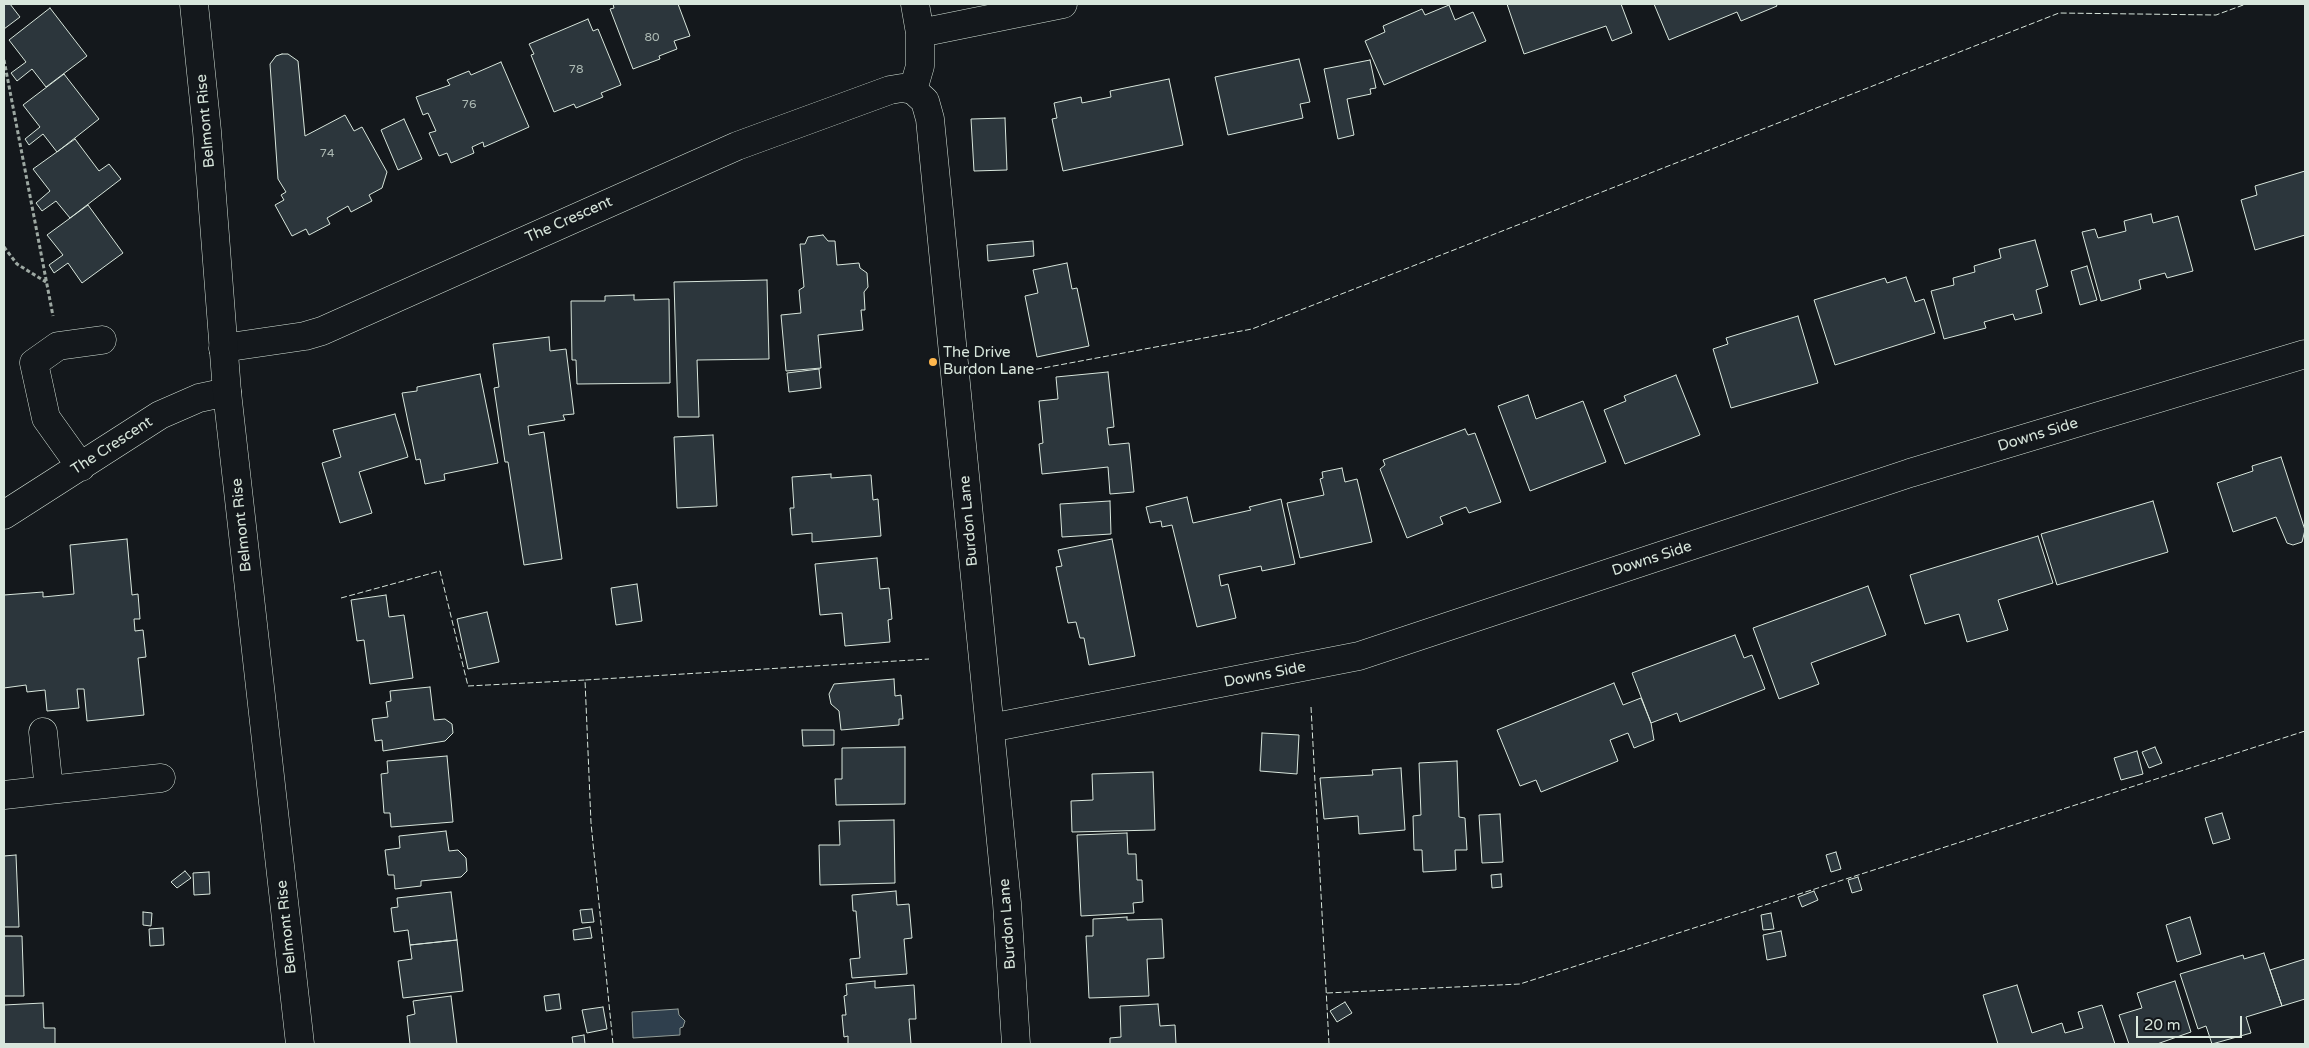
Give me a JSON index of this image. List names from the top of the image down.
{
  "streets": {
    "main road": [
      "Belmont Rise",
      "The Crescent",
      "Downs Side",
      "Burdon Lane"
    ]
  },
  "crossings": [
    ["Belmont Rise", "The Crescent"],
    ["The Crescent", "Burdon Lane"],
    ["Downs Side", "Burdon Lane"]
  ],
  "places": ["The Drive Burdon Lane"],
  "house_numbers": [
    "80",
    "78",
    "76",
    "74"
  ],
  "scale_bar": "20 m"
}
